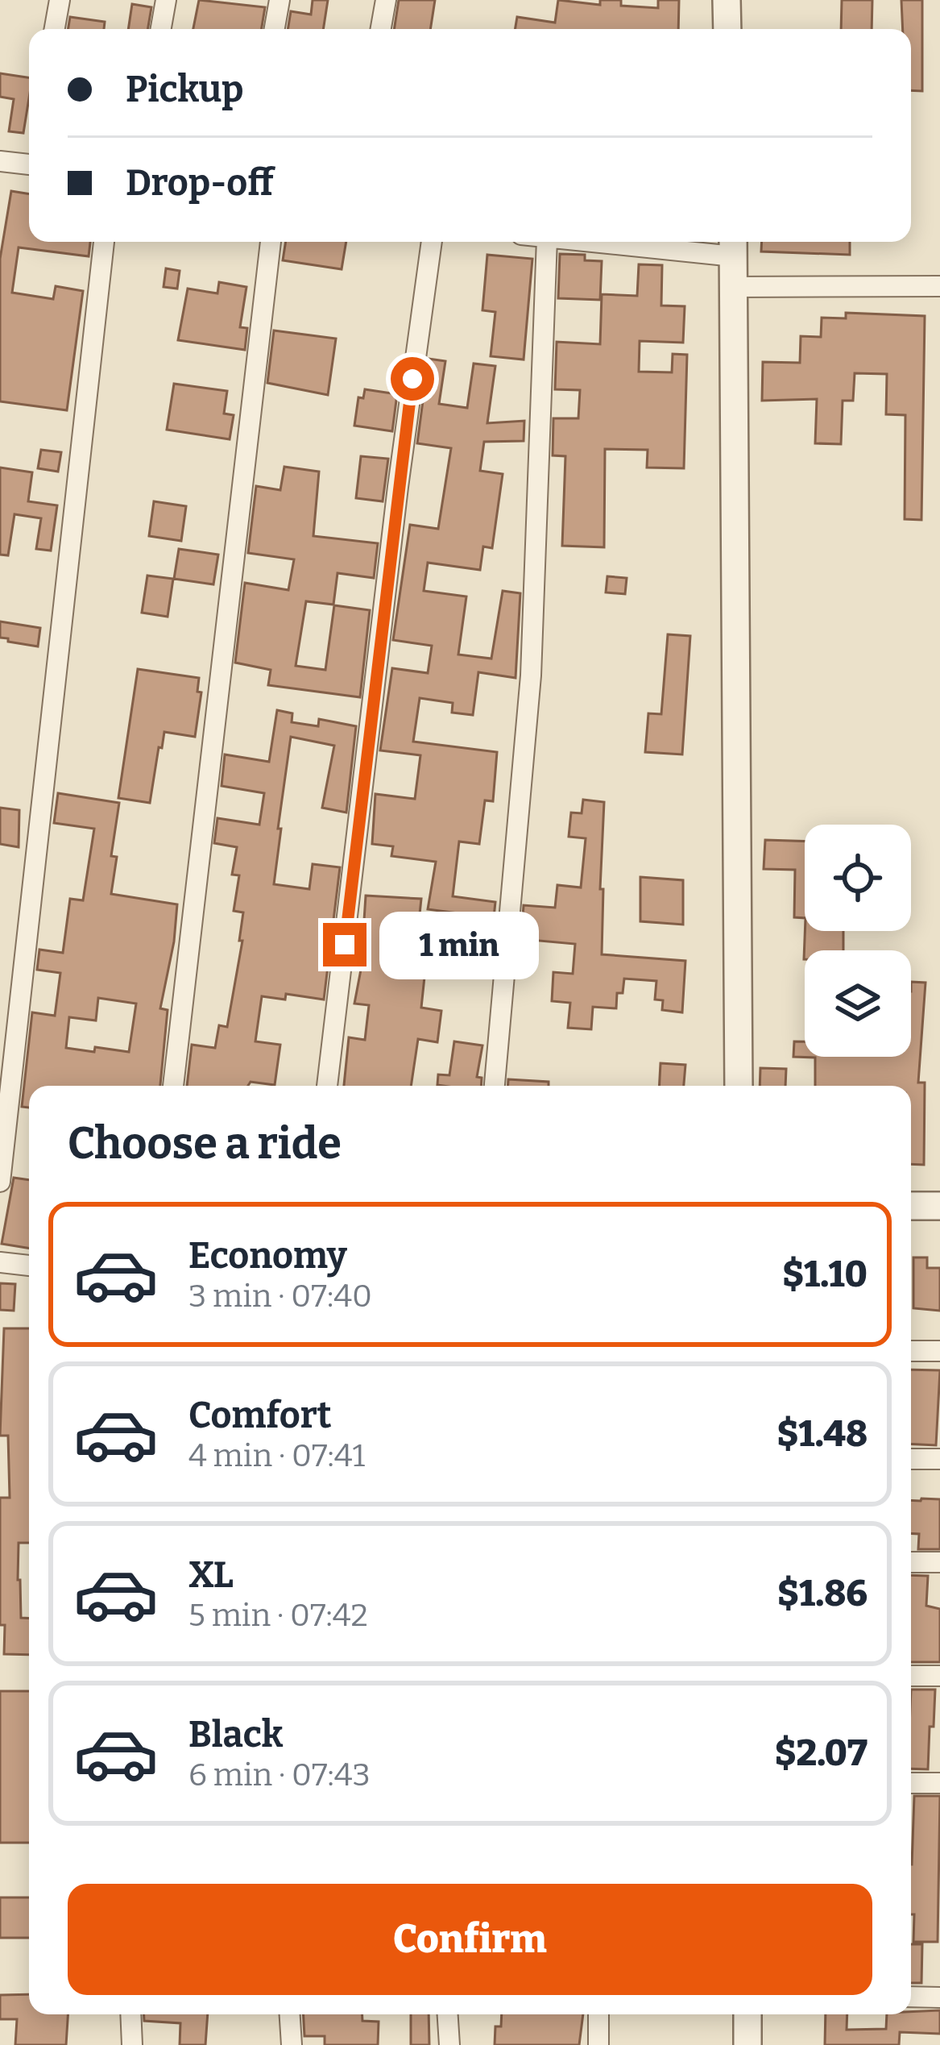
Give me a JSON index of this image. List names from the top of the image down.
{
  "page": {
    "banner": ["Pickup", "Drop-off"],
    "bubble": "1 min",
    "heading": "Choose a ride",
    "list": [
      {
        "name": "Economy",
        "note": "3 min · 07:40",
        "value": "$1.10"
      },
      {
        "name": "Comfort",
        "note": "4 min · 07:41",
        "value": "$1.48"
      },
      {
        "name": "XL",
        "note": "5 min · 07:42",
        "value": "$1.86"
      },
      {
        "name": "Black",
        "note": "6 min · 07:43",
        "value": "$2.07"
      }
    ],
    "buttons": "Confirm"
  }
}
